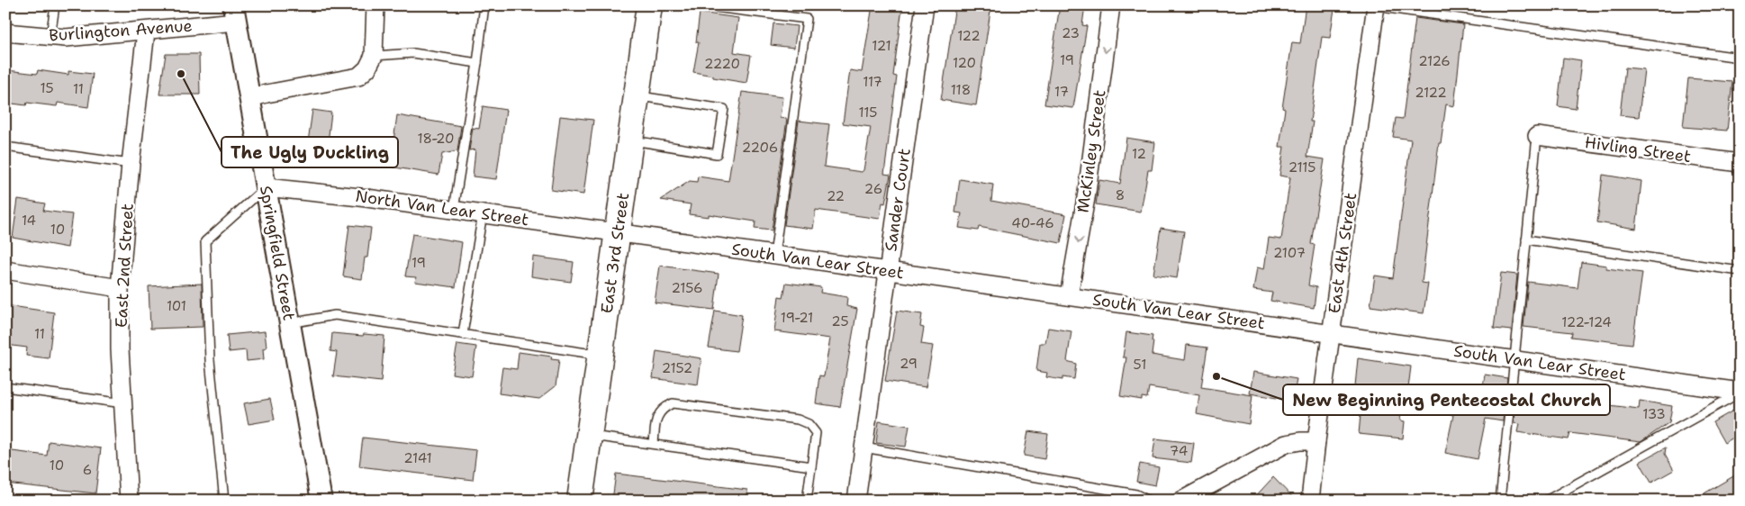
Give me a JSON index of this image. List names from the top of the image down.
{
  "streets": {
    "main road": ["East 3rd Street"],
    "street": [
      "Burlington Avenue",
      "Hivling Street",
      "McKinley Street",
      "Sander Court",
      "North Van Lear Street",
      "Springfield Street",
      "East 4th Street",
      "South Van Lear Street",
      "East 2nd Street"
    ]
  },
  "crossings": [
    ["Burlington Avenue", "Springfield Street"],
    ["Burlington Avenue", "East 2nd Street"],
    ["McKinley Street", "South Van Lear Street"],
    ["Sander Court", "South Van Lear Street"],
    ["North Van Lear Street", "Springfield Street"],
    ["North Van Lear Street", "East 3rd Street"],
    ["North Van Lear Street", "South Van Lear Street"],
    ["East 3rd Street", "South Van Lear Street"],
    ["East 4th Street", "South Van Lear Street"]
  ],
  "one_way": ["McKinley Street"],
  "places": ["The Ugly Duckling", "New Beginning Pentecostal Church"],
  "house_numbers": [
    "23",
    "122",
    "121",
    "19",
    "2126",
    "120",
    "2220",
    "117",
    "15",
    "11",
    "118",
    "17",
    "2122",
    "115",
    "18-20",
    "2206",
    "12",
    "2115",
    "26",
    "8",
    "22",
    "14",
    "40-46",
    "10",
    "2107",
    "19",
    "2156",
    "101",
    "19-21",
    "25",
    "122-124",
    "11",
    "29",
    "51",
    "2152",
    "133",
    "74",
    "2141",
    "10",
    "6"
  ]
}
